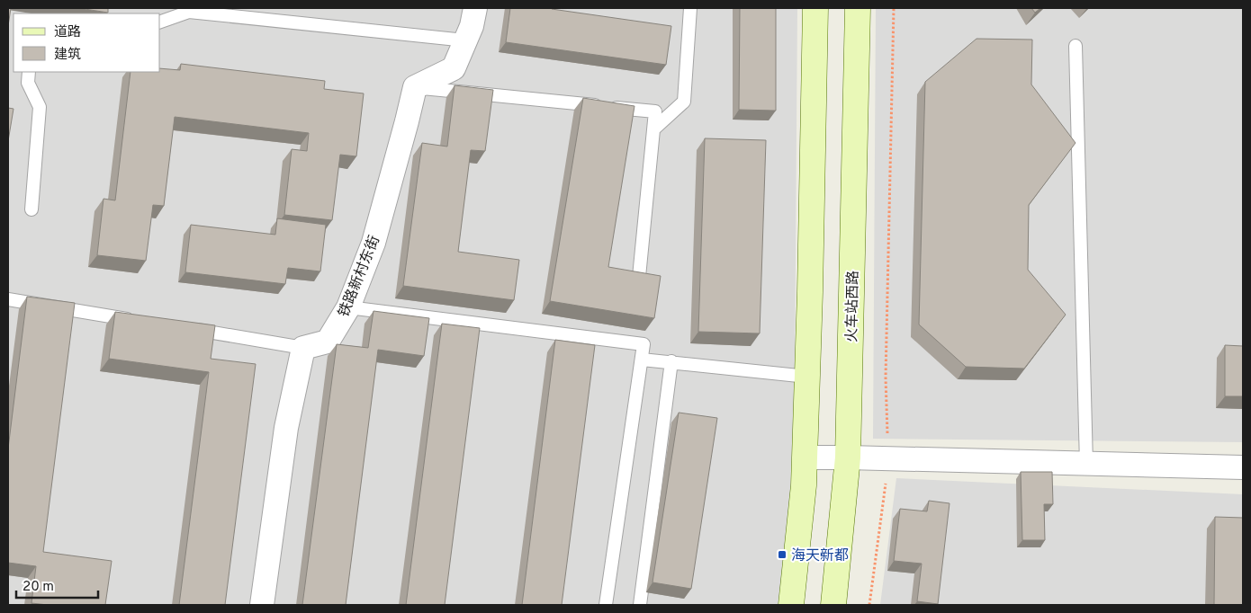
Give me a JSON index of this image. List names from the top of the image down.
{
  "streets": {
    "main road": ["火车站西路"],
    "street": ["铁路新村东街"]
  },
  "places": {
    "transit": ["海天·新都"]
  },
  "legend": ["道路", "建筑"],
  "scale_bar": "20 m"
}
